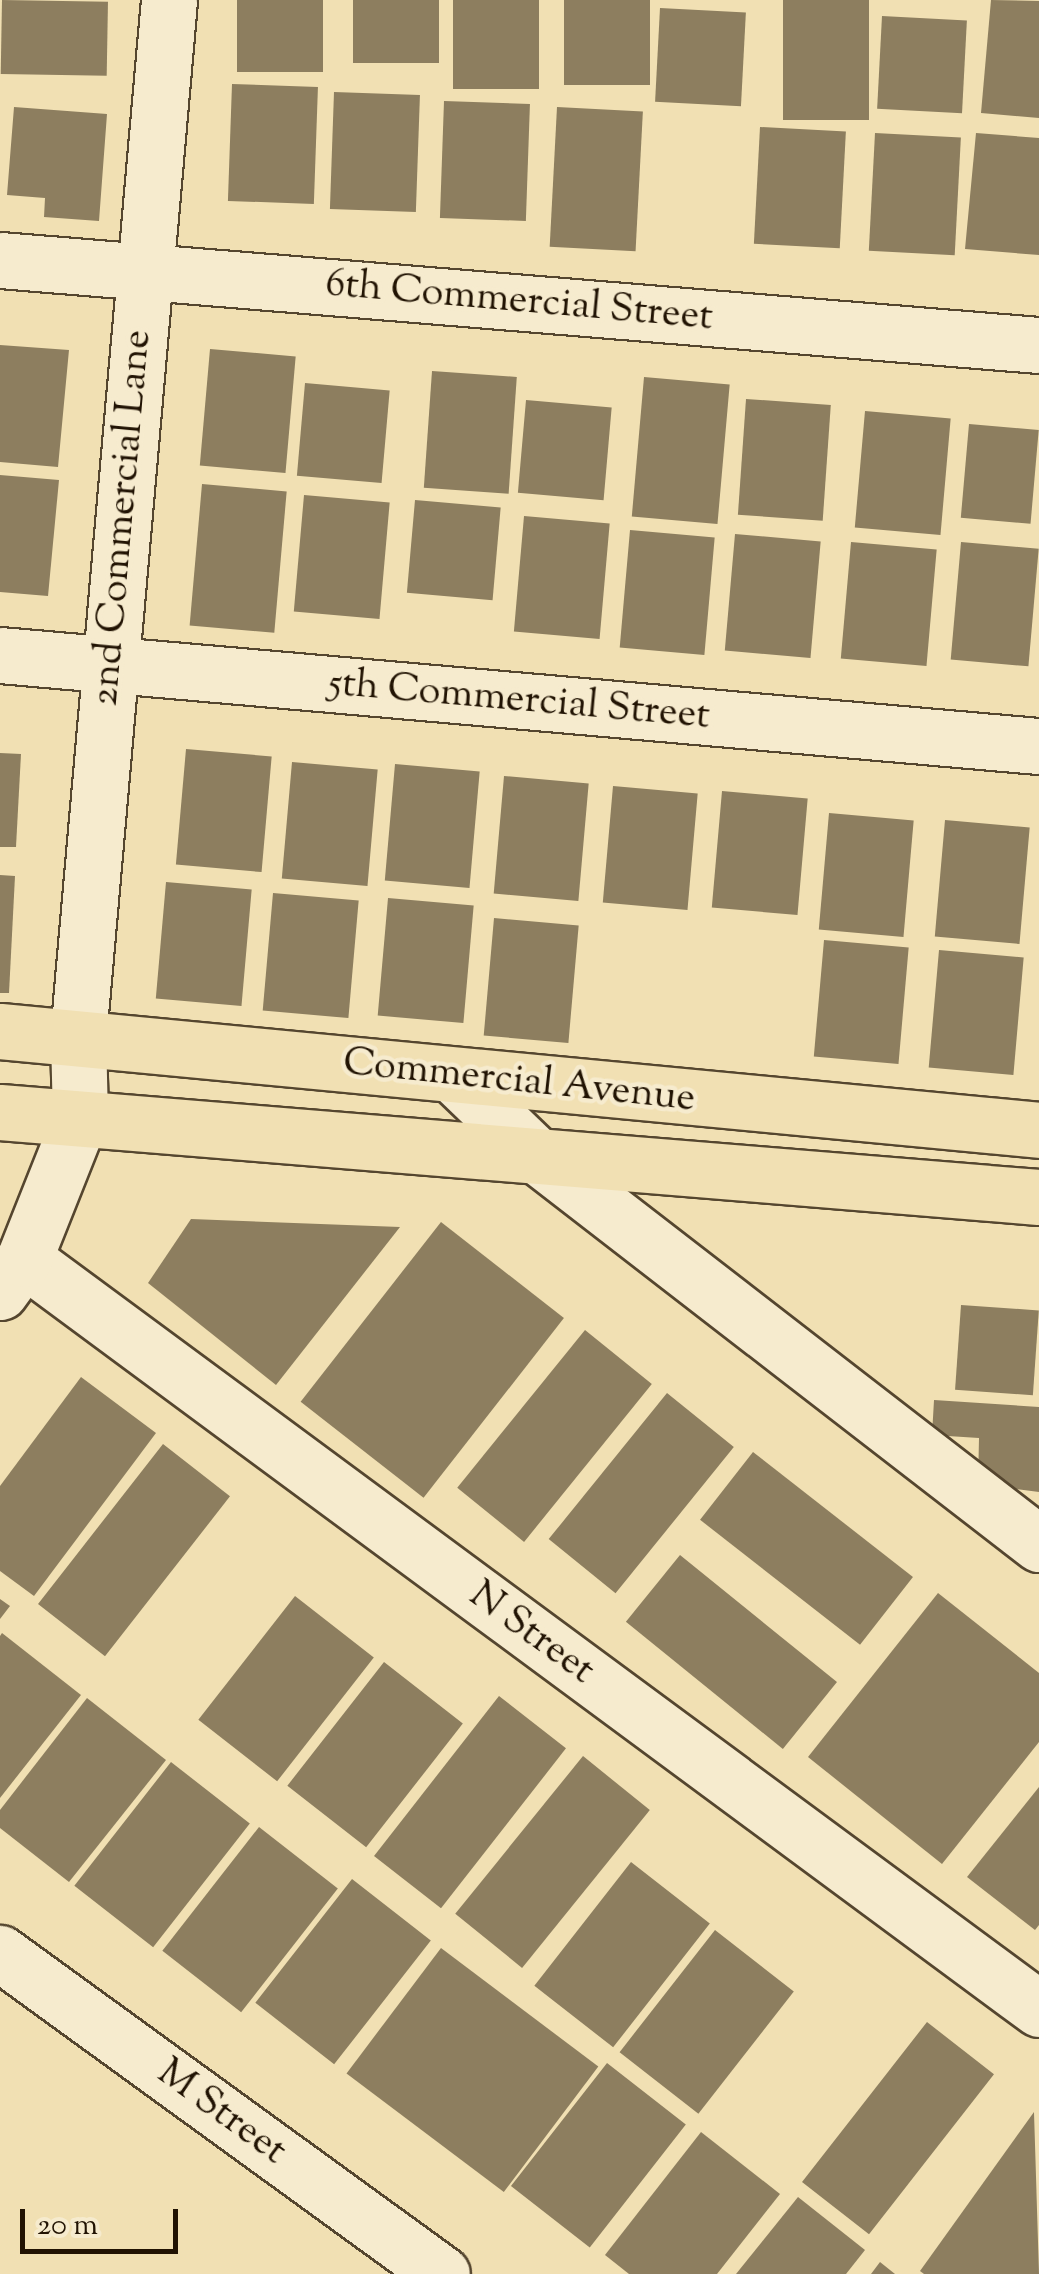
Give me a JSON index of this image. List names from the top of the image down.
{
  "streets": {
    "main road": ["Commercial Avenue"],
    "street": [
      "6th Commercial Street",
      "2nd Commercial Lane",
      "5th Commercial Street",
      "N Street",
      "M Street"
    ]
  },
  "crossings": [
    ["6th Commercial Street", "2nd Commercial Lane"],
    ["2nd Commercial Lane", "5th Commercial Street"],
    ["2nd Commercial Lane", "Commercial Avenue"]
  ],
  "scale_bar": "20 m"
}
